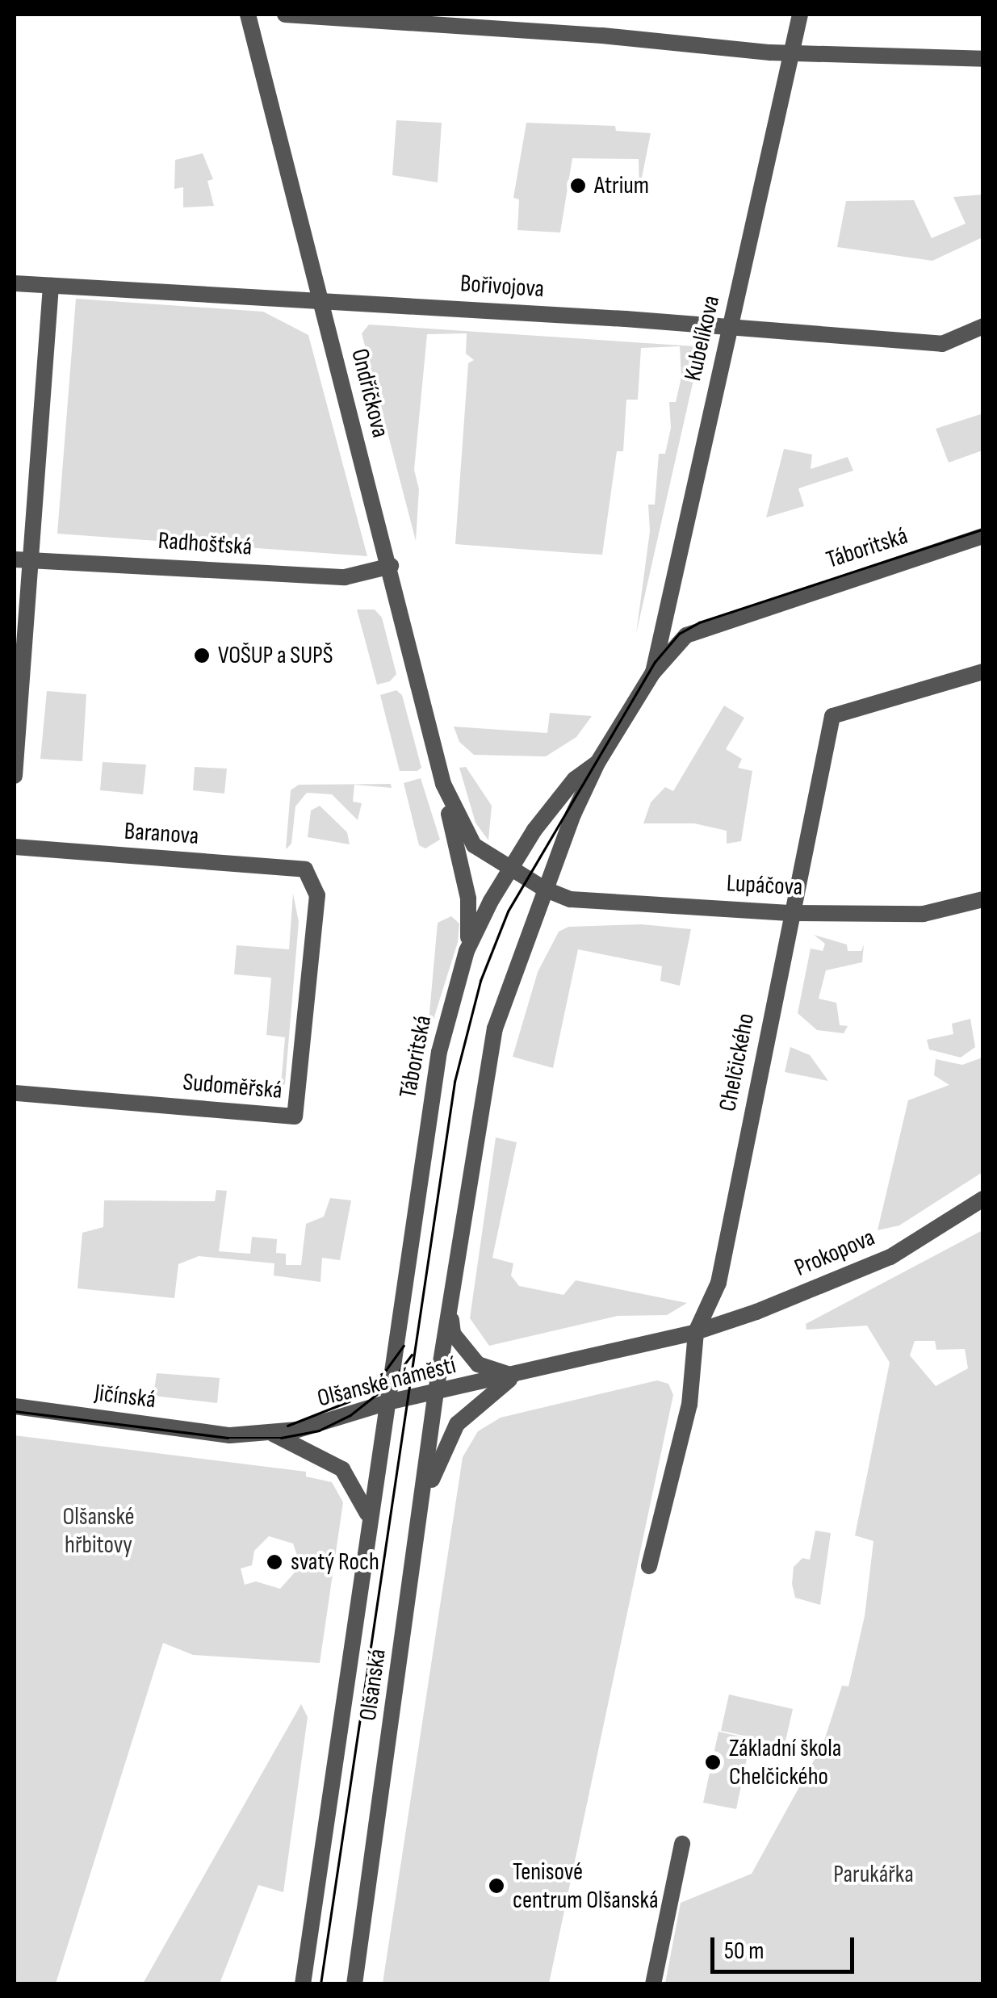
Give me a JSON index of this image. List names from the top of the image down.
{
  "streets": {
    "street": [
      "Bořivojova",
      "Kubelíkova",
      "Ondříčkova",
      "Radhošťská",
      "Táboritská",
      "Baranova",
      "Lupáčova",
      "Chelčického",
      "Sudoměřská",
      "Prokopova",
      "Olšanské náměstí",
      "Jičínská",
      "Olšanská"
    ]
  },
  "crossings": [
    ["Bořivojova", "Kubelíkova"],
    ["Bořivojova", "Ondříčkova"],
    ["Kubelíkova", "Táboritská"],
    ["Ondříčkova", "Radhošťská"],
    ["Ondříčkova", "Táboritská"],
    ["Ondříčkova", "Lupáčova"],
    ["Táboritská", "Lupáčova"],
    ["Táboritská", "Olšanské náměstí"],
    ["Táboritská", "Olšanská"],
    ["Baranova", "Sudoměřská"],
    ["Lupáčova", "Chelčického"],
    ["Chelčického", "Prokopova"],
    ["Chelčického", "Olšanské náměstí"],
    ["Prokopova", "Olšanské náměstí"],
    ["Olšanské náměstí", "Jičínská"],
    ["Olšanské náměstí", "Olšanská"]
  ],
  "parks": ["Olšanské hřbitovy", "Parukářka"],
  "places": [
    "Atrium",
    "VOŠUP a SUPŠ",
    "svatý Roch",
    "Základní škola Chelčického",
    "Tenisové centrum Olšanská"
  ],
  "scale_bar": "50 m"
}
